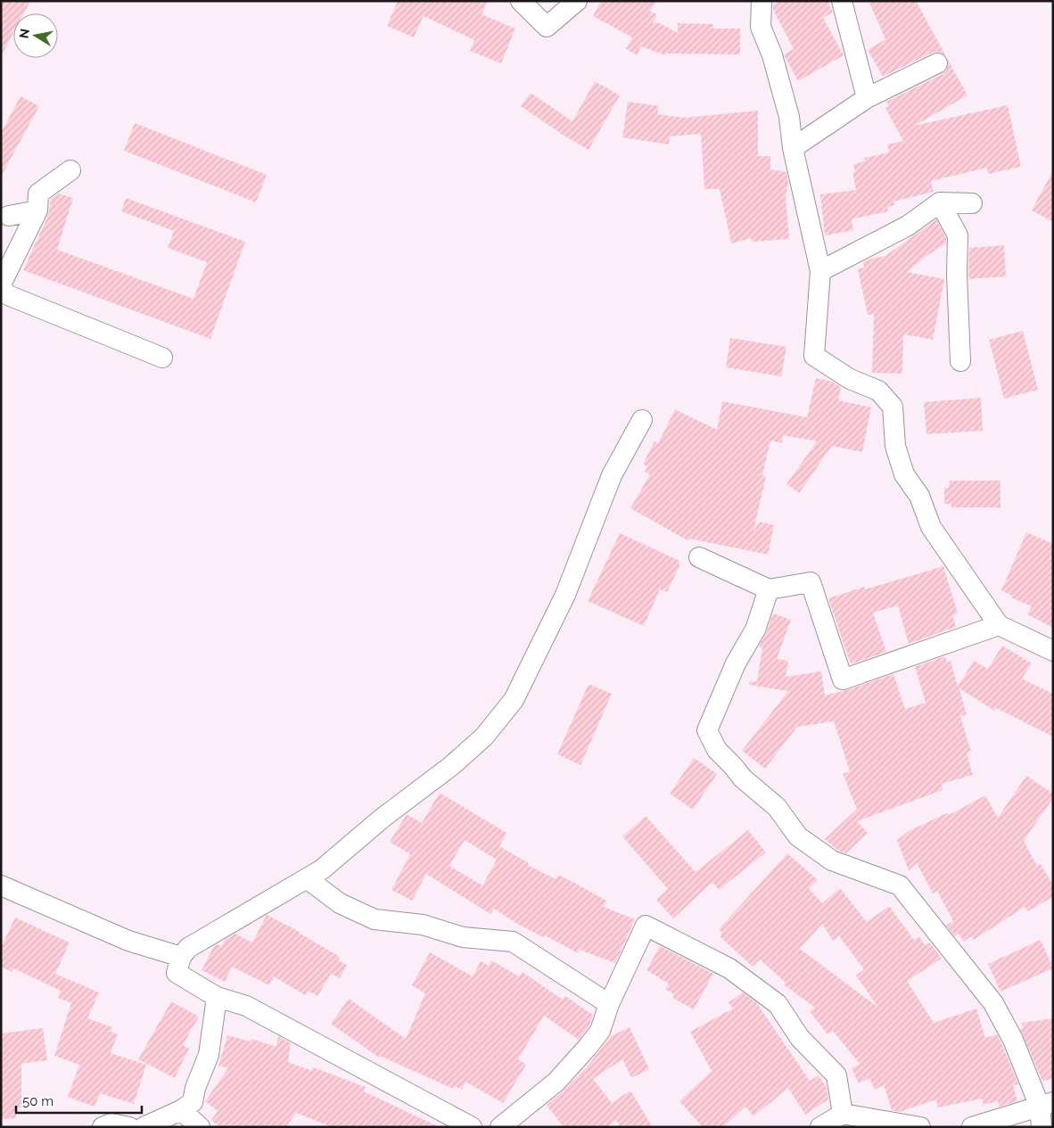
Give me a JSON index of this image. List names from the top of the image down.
{
  "scale_bar": "50 m",
  "north": "left"
}
